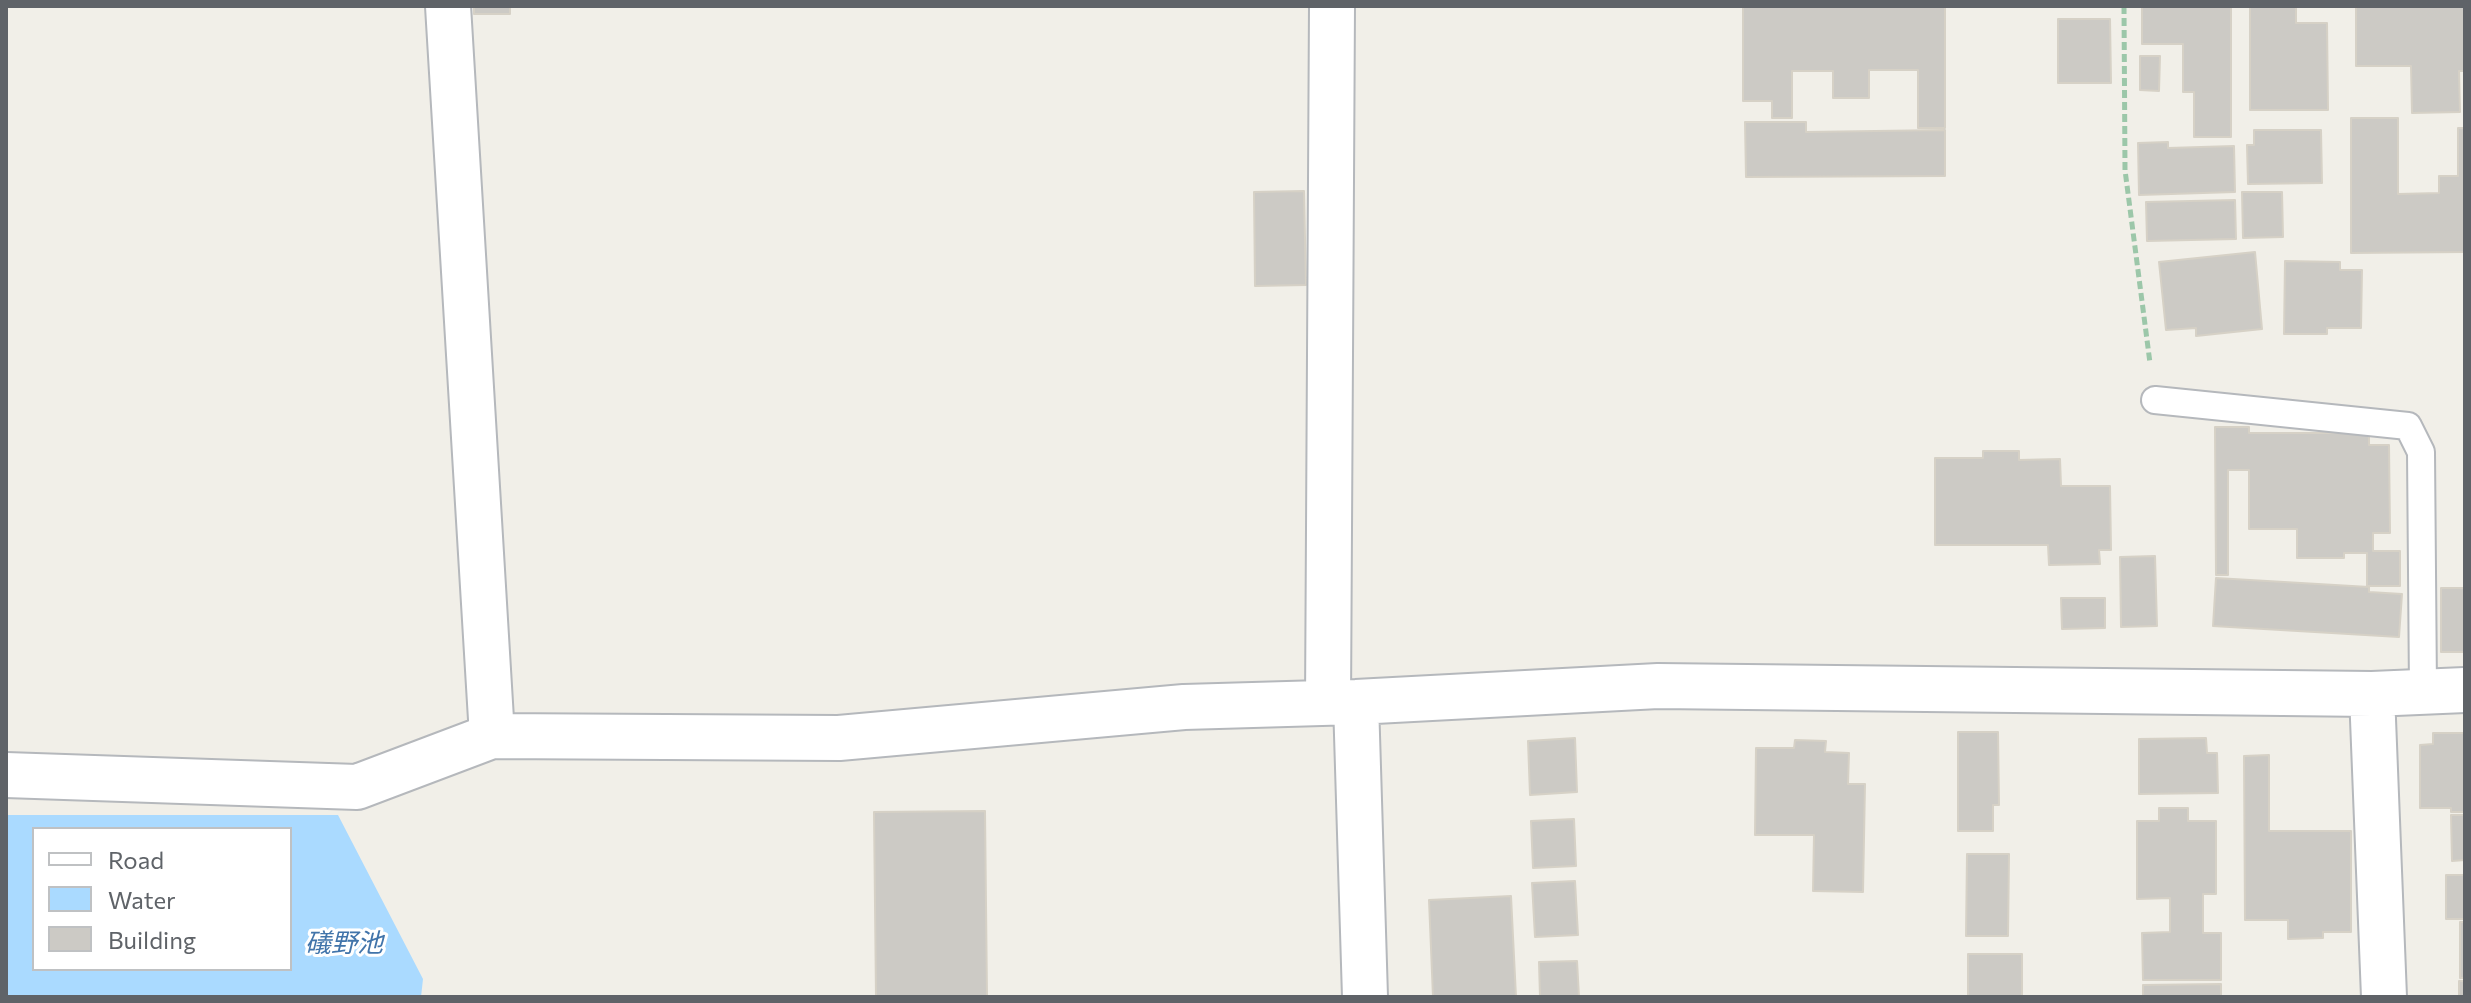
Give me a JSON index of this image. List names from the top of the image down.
{
  "water": ["礒野池"],
  "legend": ["Road", "Water", "Building"]
}
